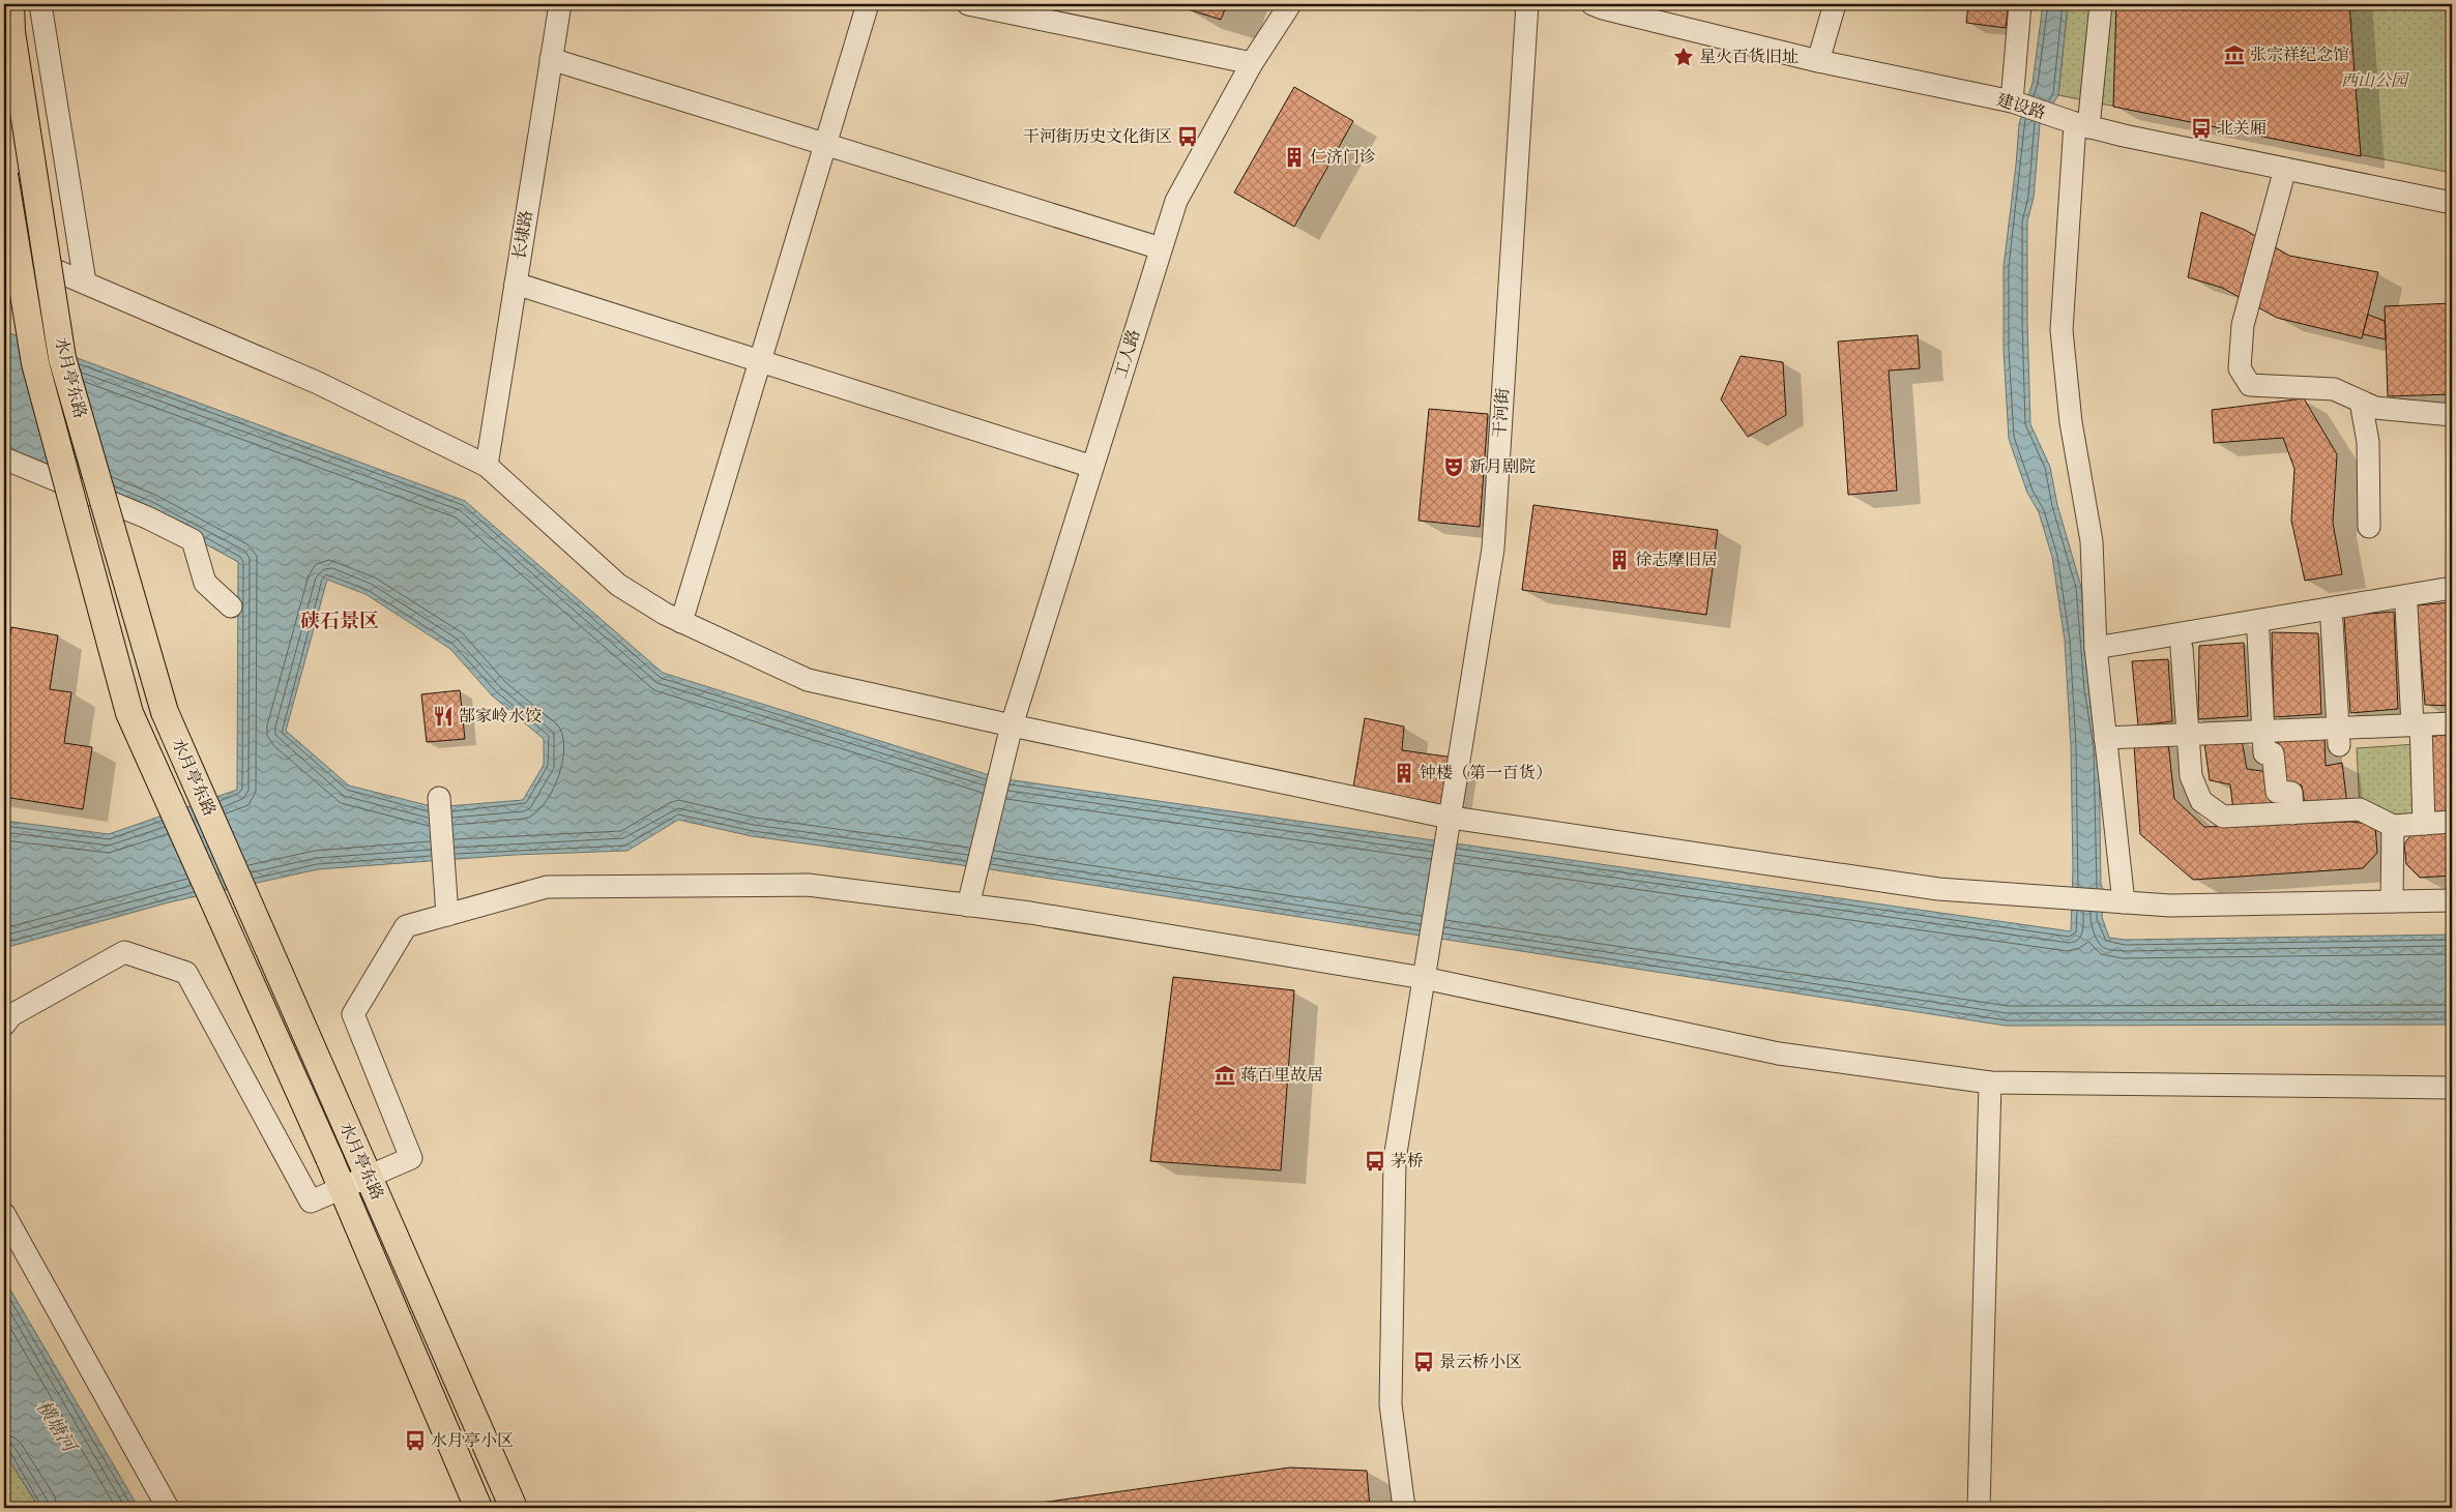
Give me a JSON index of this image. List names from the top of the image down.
{
  "streets": {
    "main road": ["水月亭东路"],
    "street": [
      "建设路",
      "长埭路",
      "工人路",
      "干河街"
    ]
  },
  "districts": ["硖石景区"],
  "water": ["横塘河"],
  "parks": ["西山公园"],
  "places": {
    "museum": ["张宗祥纪念馆", "蒋百里故居"],
    "place": ["星火百货旧址"],
    "bus stop": [
      "北关厢",
      "干河街历史文化街区",
      "茅桥",
      "景云桥小区",
      "水月亭小区"
    ],
    "building": ["仁济门诊", "徐志摩旧居", "钟楼（第一百货）"],
    "theatre": ["新月剧院"],
    "restaurant": ["郜家岭水饺"]
  }
}
